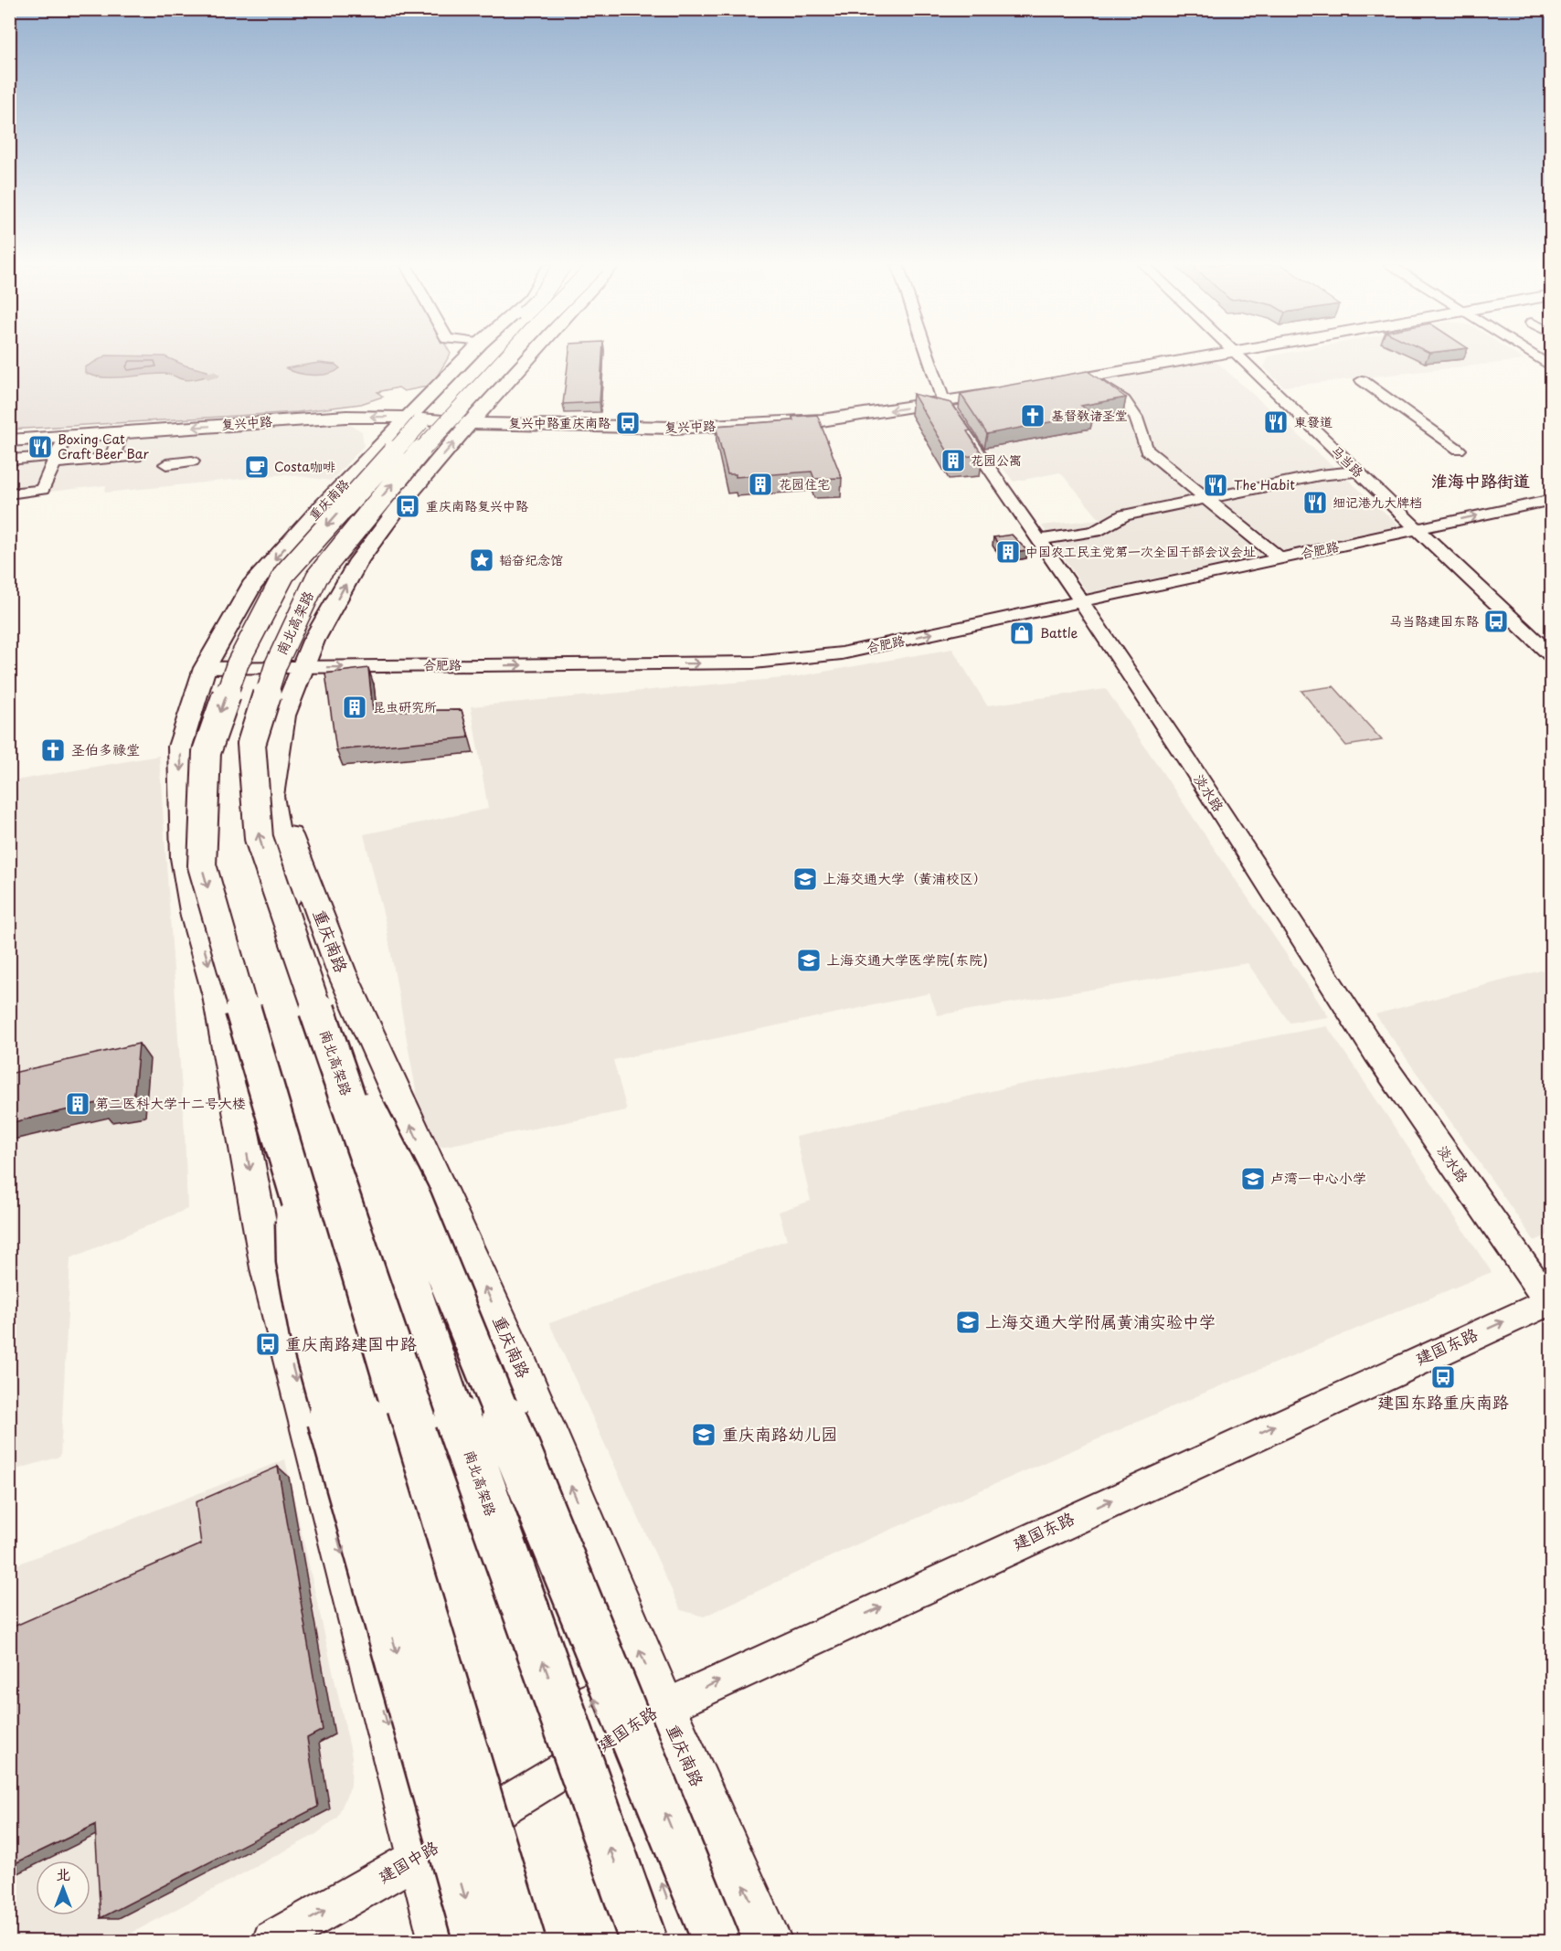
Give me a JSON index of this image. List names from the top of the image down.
{
  "streets": {
    "highway": ["南北高架路"],
    "main road": ["复兴中路", "重庆南路"],
    "street": [
      "马当路",
      "合肥路",
      "淡水路",
      "建国东路",
      "建国中路"
    ]
  },
  "crossings": [
    ["复兴中路", "重庆南路"],
    ["复兴中路", "淡水路"],
    ["马当路", "合肥路"],
    ["重庆南路", "合肥路"],
    ["重庆南路", "建国东路"],
    ["重庆南路", "建国中路"],
    ["合肥路", "淡水路"],
    ["淡水路", "建国东路"],
    ["建国东路", "建国中路"]
  ],
  "one_way": [
    "复兴中路",
    "合肥路",
    "建国东路",
    "建国中路"
  ],
  "districts": ["淮海中路街道"],
  "places": {
    "church": ["基督教诸圣堂", "圣伯多禄堂"],
    "restaurant": [
      "東發道",
      "Boxing Cat Craft Beer Bar",
      "The Habit",
      "细记港九大牌档"
    ],
    "bus stop": [
      "复兴中路重庆南路",
      "重庆南路复兴中路",
      "马当路建国东路",
      "重庆南路建国中路",
      "建国东路重庆南路"
    ],
    "building": [
      "花园公寓",
      "花园住宅",
      "中国农工民主党第一次全国干部会议会址",
      "昆虫研究所",
      "第二医科大学十二号大楼"
    ],
    "cafe": ["Costa咖啡"],
    "place": ["韬奋纪念馆"],
    "shop": ["Battle"],
    "school or university": [
      "上海交通大学（黄浦校区）",
      "上海交通大学医学院(东院)",
      "卢湾一中心小学",
      "上海交通大学附属黄浦实验中学",
      "重庆南路幼儿园"
    ]
  },
  "north": "top"
}
